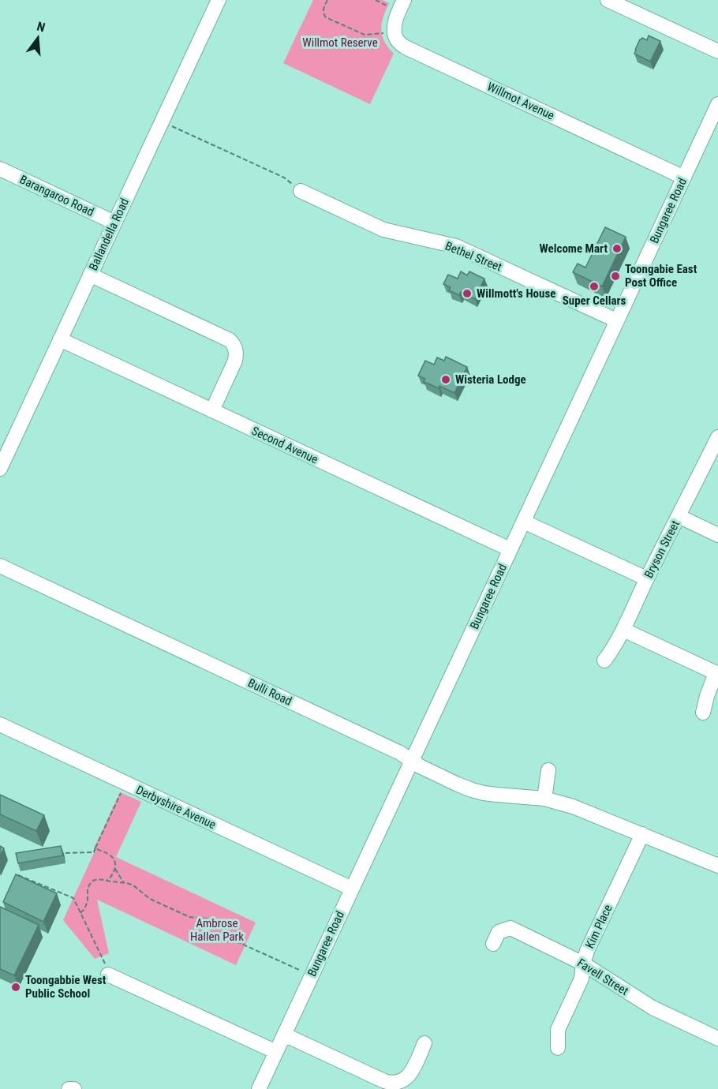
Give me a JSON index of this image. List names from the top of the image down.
{
  "streets": {
    "street": [
      "Willmot Avenue",
      "Barangaroo Road",
      "Bungaree Road",
      "Ballandella Road",
      "Bethel Street",
      "Second Avenue",
      "Bryson Street",
      "Bulli Road",
      "Derbyshire Avenue",
      "Kim Place",
      "Favell Street"
    ]
  },
  "crossings": [
    ["Willmot Avenue", "Bungaree Road"],
    ["Barangaroo Road", "Ballandella Road"],
    ["Bungaree Road", "Bethel Street"],
    ["Bungaree Road", "Second Avenue"],
    ["Bungaree Road", "Bulli Road"],
    ["Bungaree Road", "Derbyshire Avenue"],
    ["Ballandella Road", "Second Avenue"],
    ["Bulli Road", "Kim Place"],
    ["Kim Place", "Favell Street"]
  ],
  "parks": ["Willmot Reserve", "Ambrose Hallen Park"],
  "places": [
    "Welcome Mart",
    "Toongabie East Post Office",
    "Super Cellars",
    "Willmott's House",
    "Wisteria Lodge",
    "Toongabbie West Public School"
  ],
  "north": "top"
}
